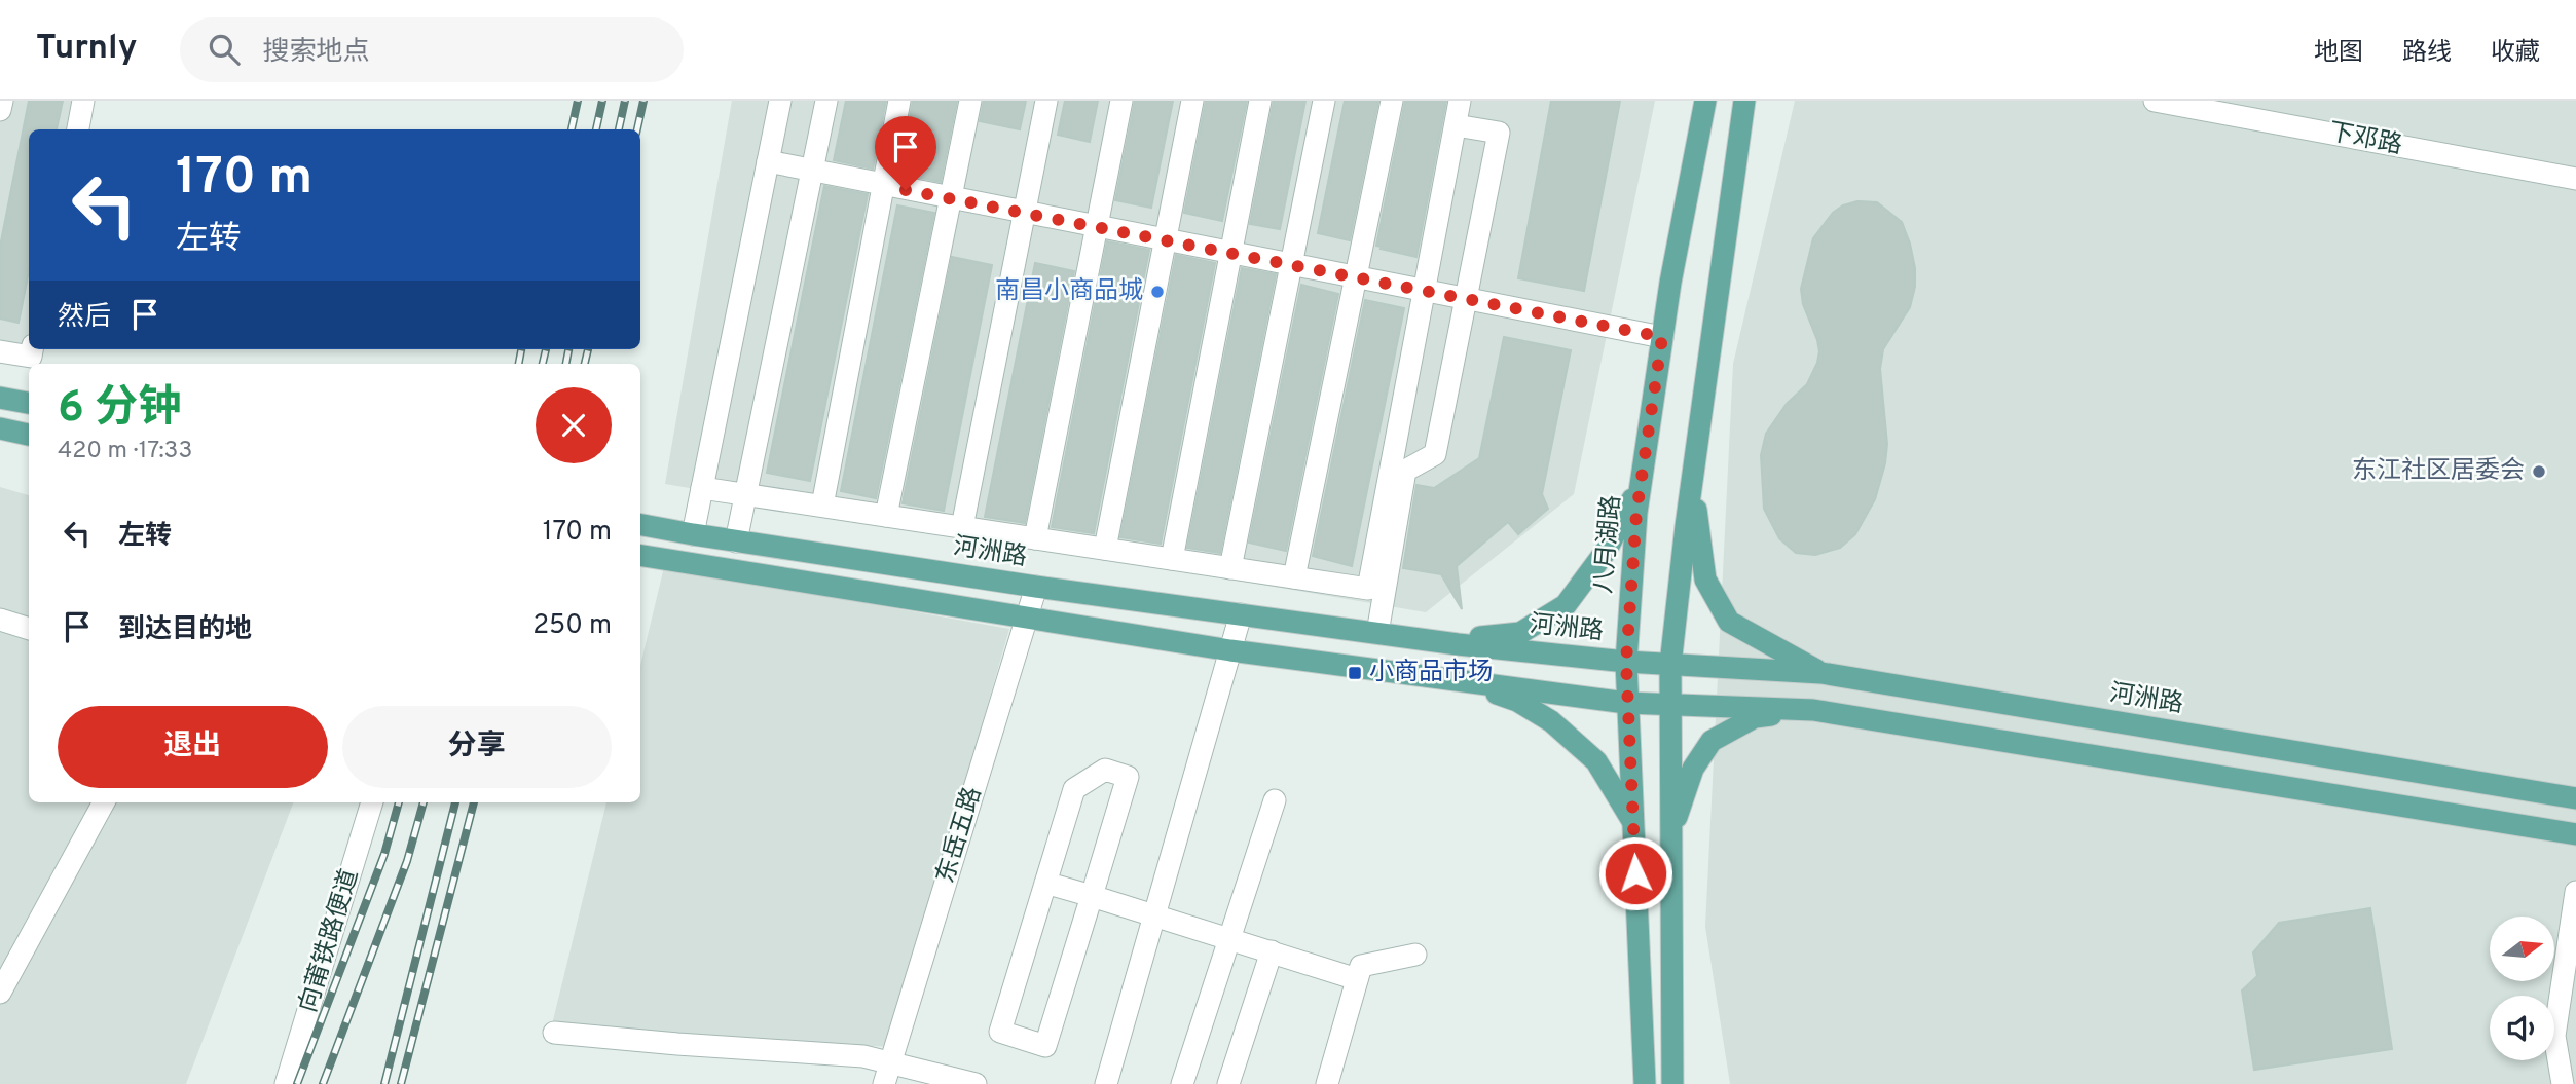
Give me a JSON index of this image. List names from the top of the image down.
{
  "streets": {
    "main road": ["八月湖路", "河洲路"],
    "street": ["下邓路", "东岳五路", "向莆铁路便道"]
  },
  "crossings": [
    ["八月湖路", "河洲路"],
    ["河洲路", "东岳五路"]
  ],
  "places": {
    "other": ["南昌小商品城", "东江社区居委会"],
    "transit": ["小商品市场"]
  },
  "north": "right",
  "page": {
    "header": "Turnly",
    "search": "搜索地点",
    "nav": ["地图", "路线", "收藏"],
    "turn": ["170 m", "左转"],
    "then": "然后",
    "heading": ["6 分钟", "420 m · 17:33"],
    "list": [
      {
        "name": "左转",
        "value": "170 m"
      },
      {
        "name": "到达目的地",
        "value": "250 m"
      }
    ],
    "buttons": ["退出", "分享"]
  }
}
